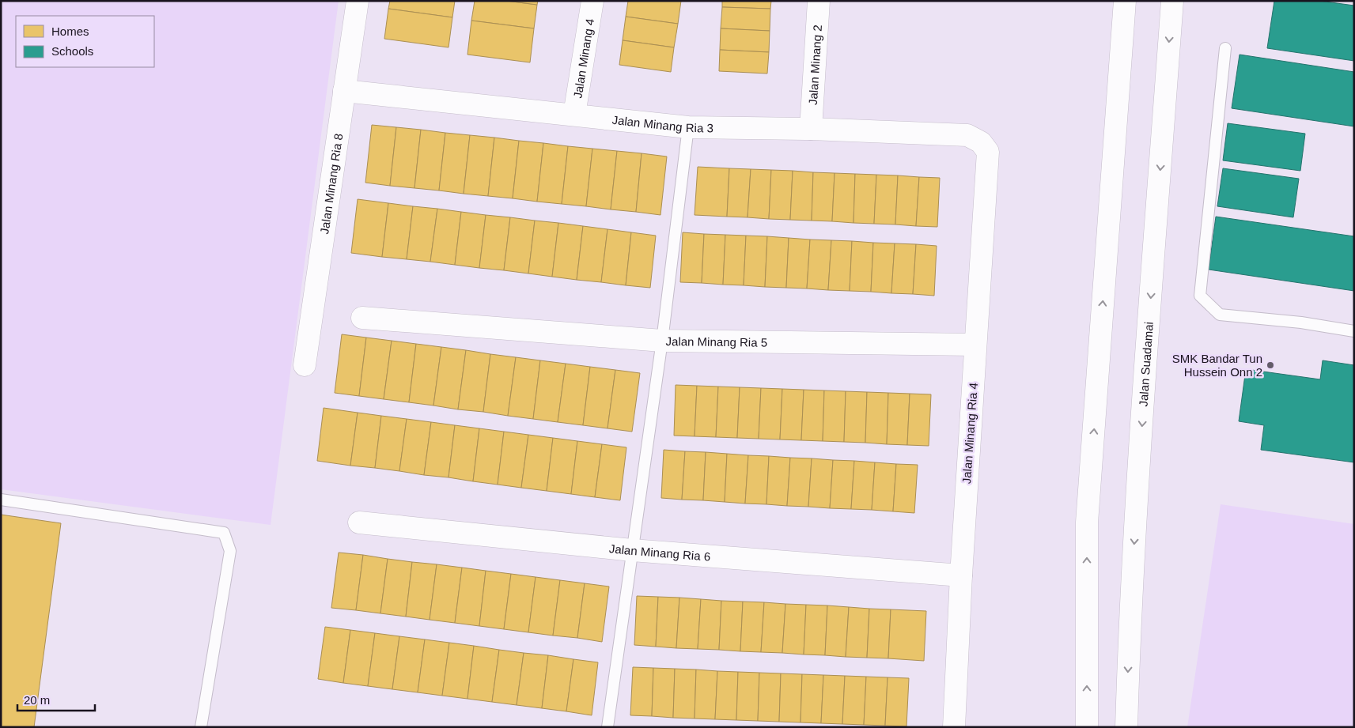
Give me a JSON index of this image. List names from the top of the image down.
{
  "streets": {
    "street": [
      "Jalan Minang 4",
      "Jalan Minang 2",
      "Jalan Minang Ria 3",
      "Jalan Minang Ria 8",
      "Jalan Minang Ria 5",
      "Jalan Suadamai",
      "Jalan Minang Ria 4",
      "Jalan Minang Ria 6"
    ]
  },
  "crossings": [
    ["Jalan Minang 4", "Jalan Minang Ria 3"],
    ["Jalan Minang 2", "Jalan Minang Ria 3"],
    ["Jalan Minang Ria 3", "Jalan Minang Ria 8"],
    ["Jalan Minang Ria 3", "Jalan Minang Ria 4"],
    ["Jalan Minang Ria 5", "Jalan Minang Ria 4"],
    ["Jalan Minang Ria 4", "Jalan Minang Ria 6"]
  ],
  "places": ["SMK Bandar Tun Hussein Onn 2"],
  "legend": ["Homes", "Schools"],
  "scale_bar": "20 m"
}
